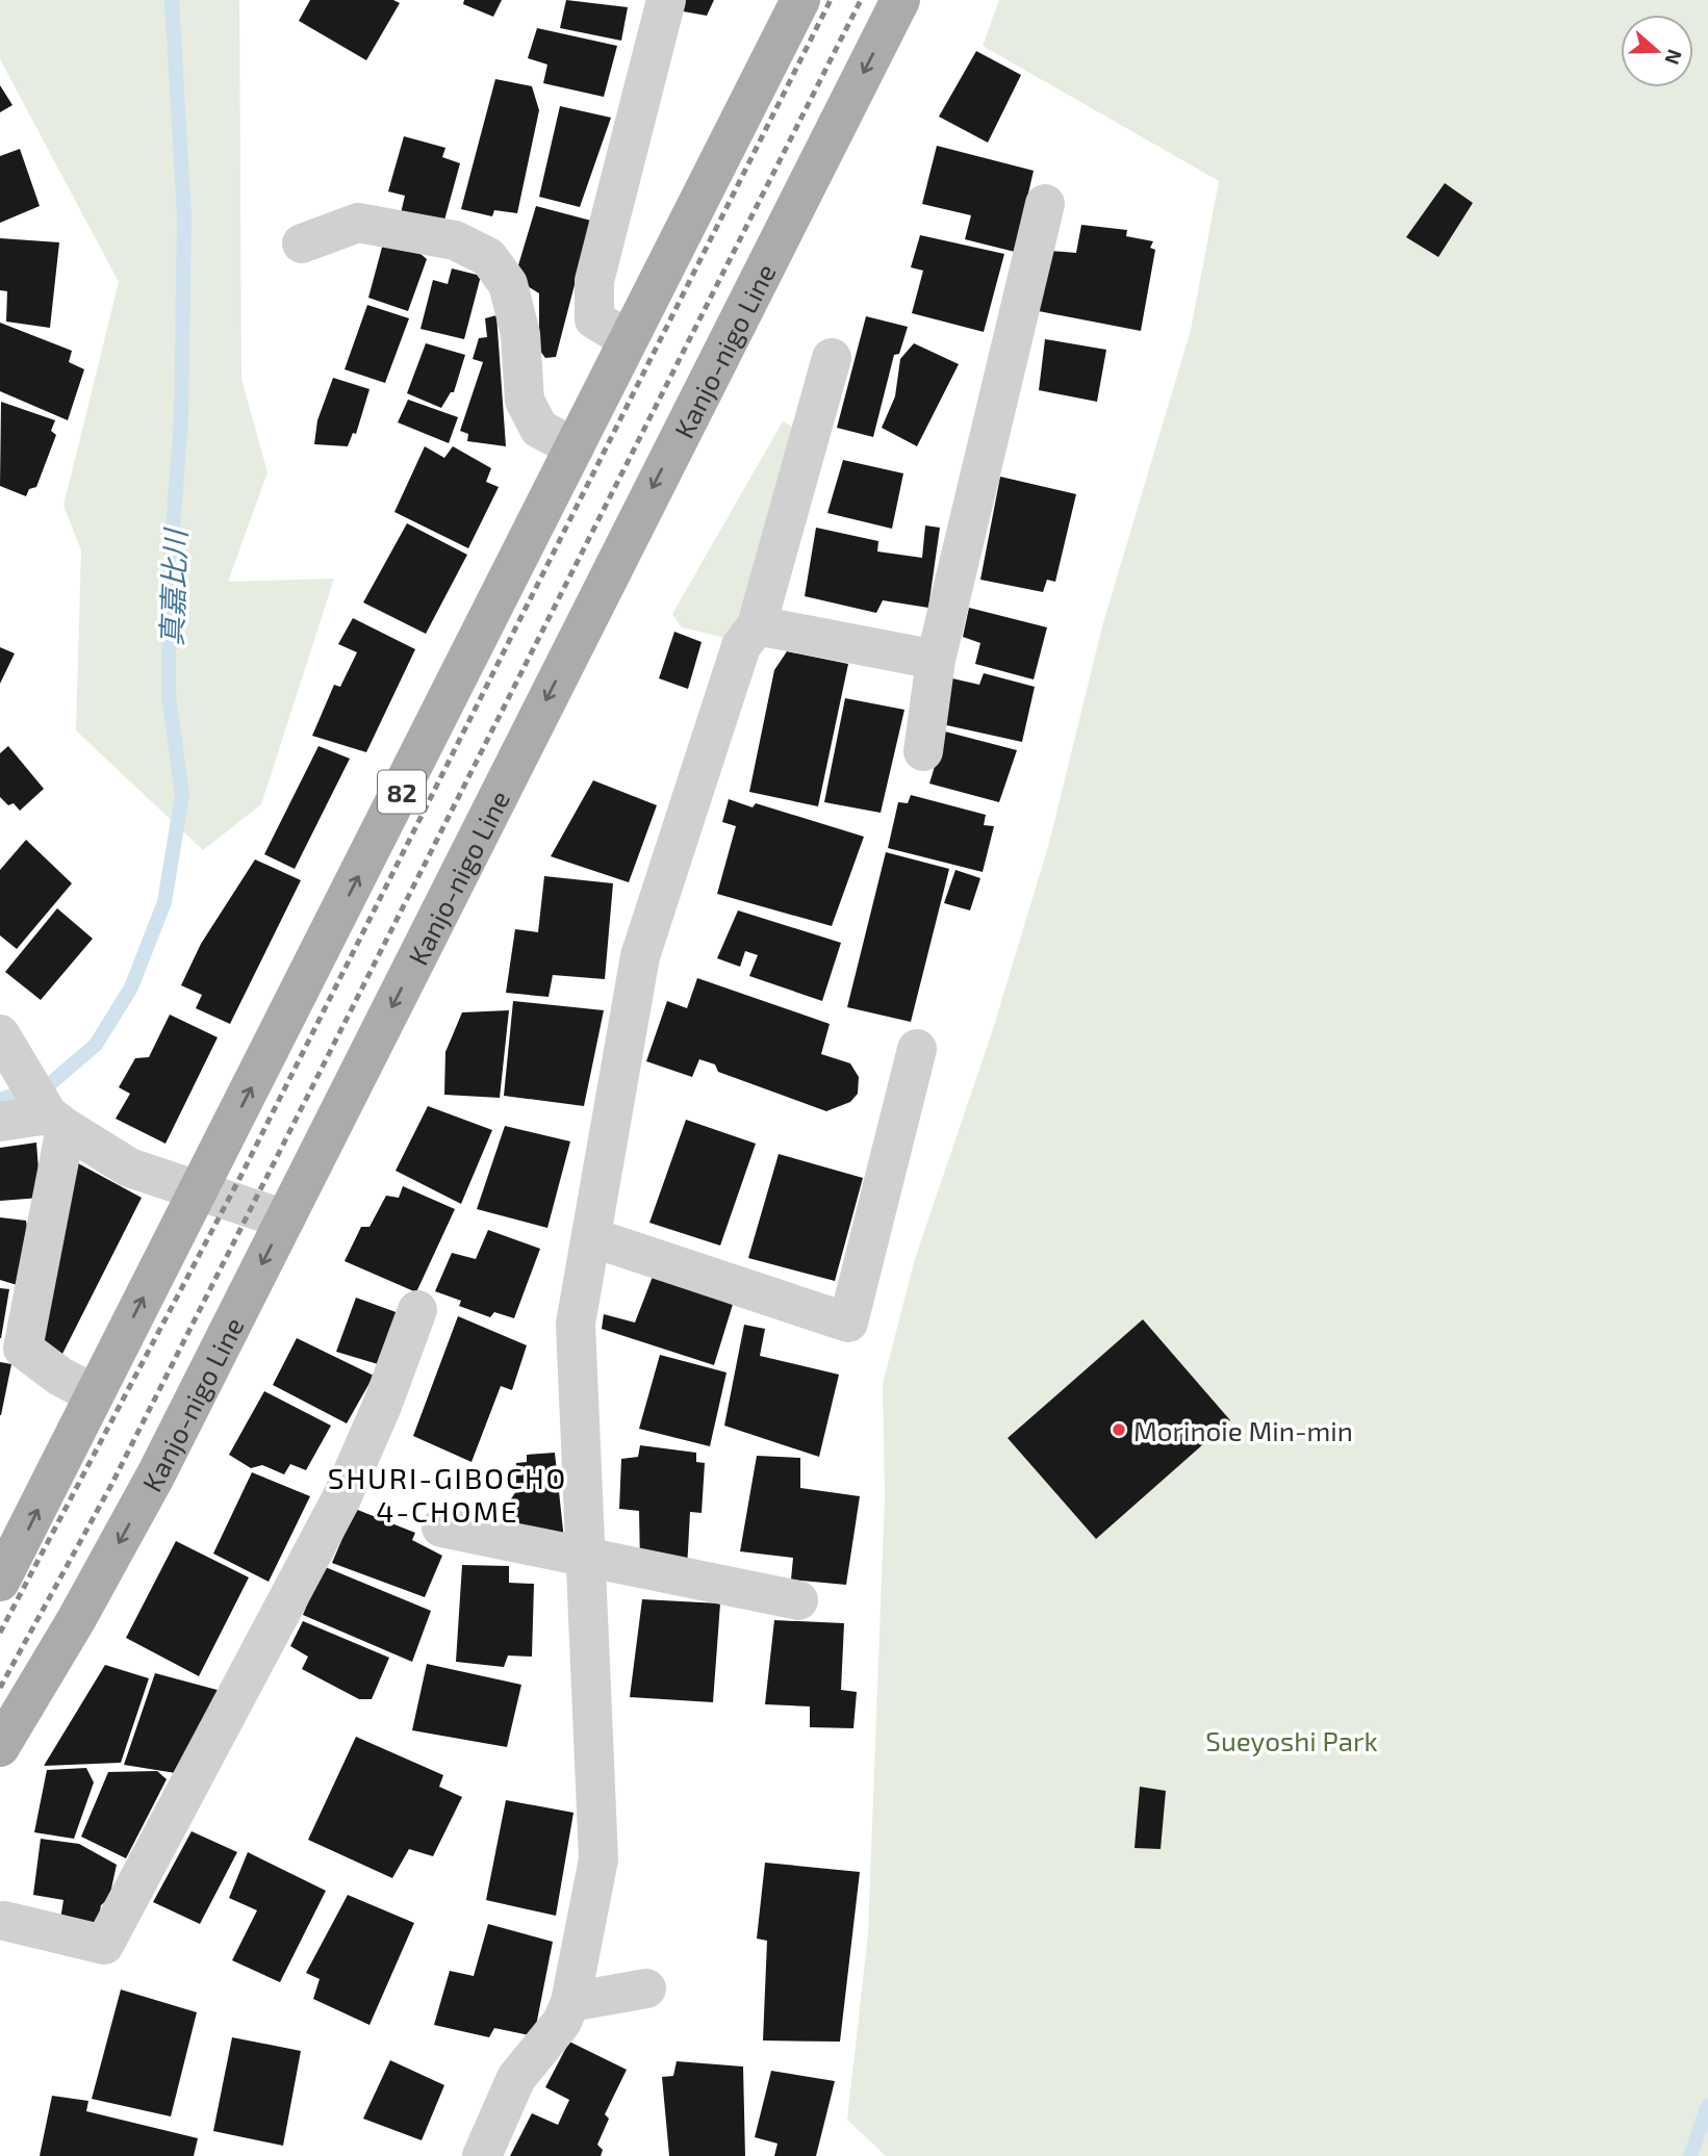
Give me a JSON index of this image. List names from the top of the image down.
{
  "streets": {
    "main road": ["Kanjo-nigo Line", "82"]
  },
  "districts": ["SHURI-GIBOCHO 4-CHOME"],
  "water": ["真嘉比川"],
  "parks": ["Sueyoshi Park"],
  "places": ["Morinoie Min-min"],
  "north": "right"
}
